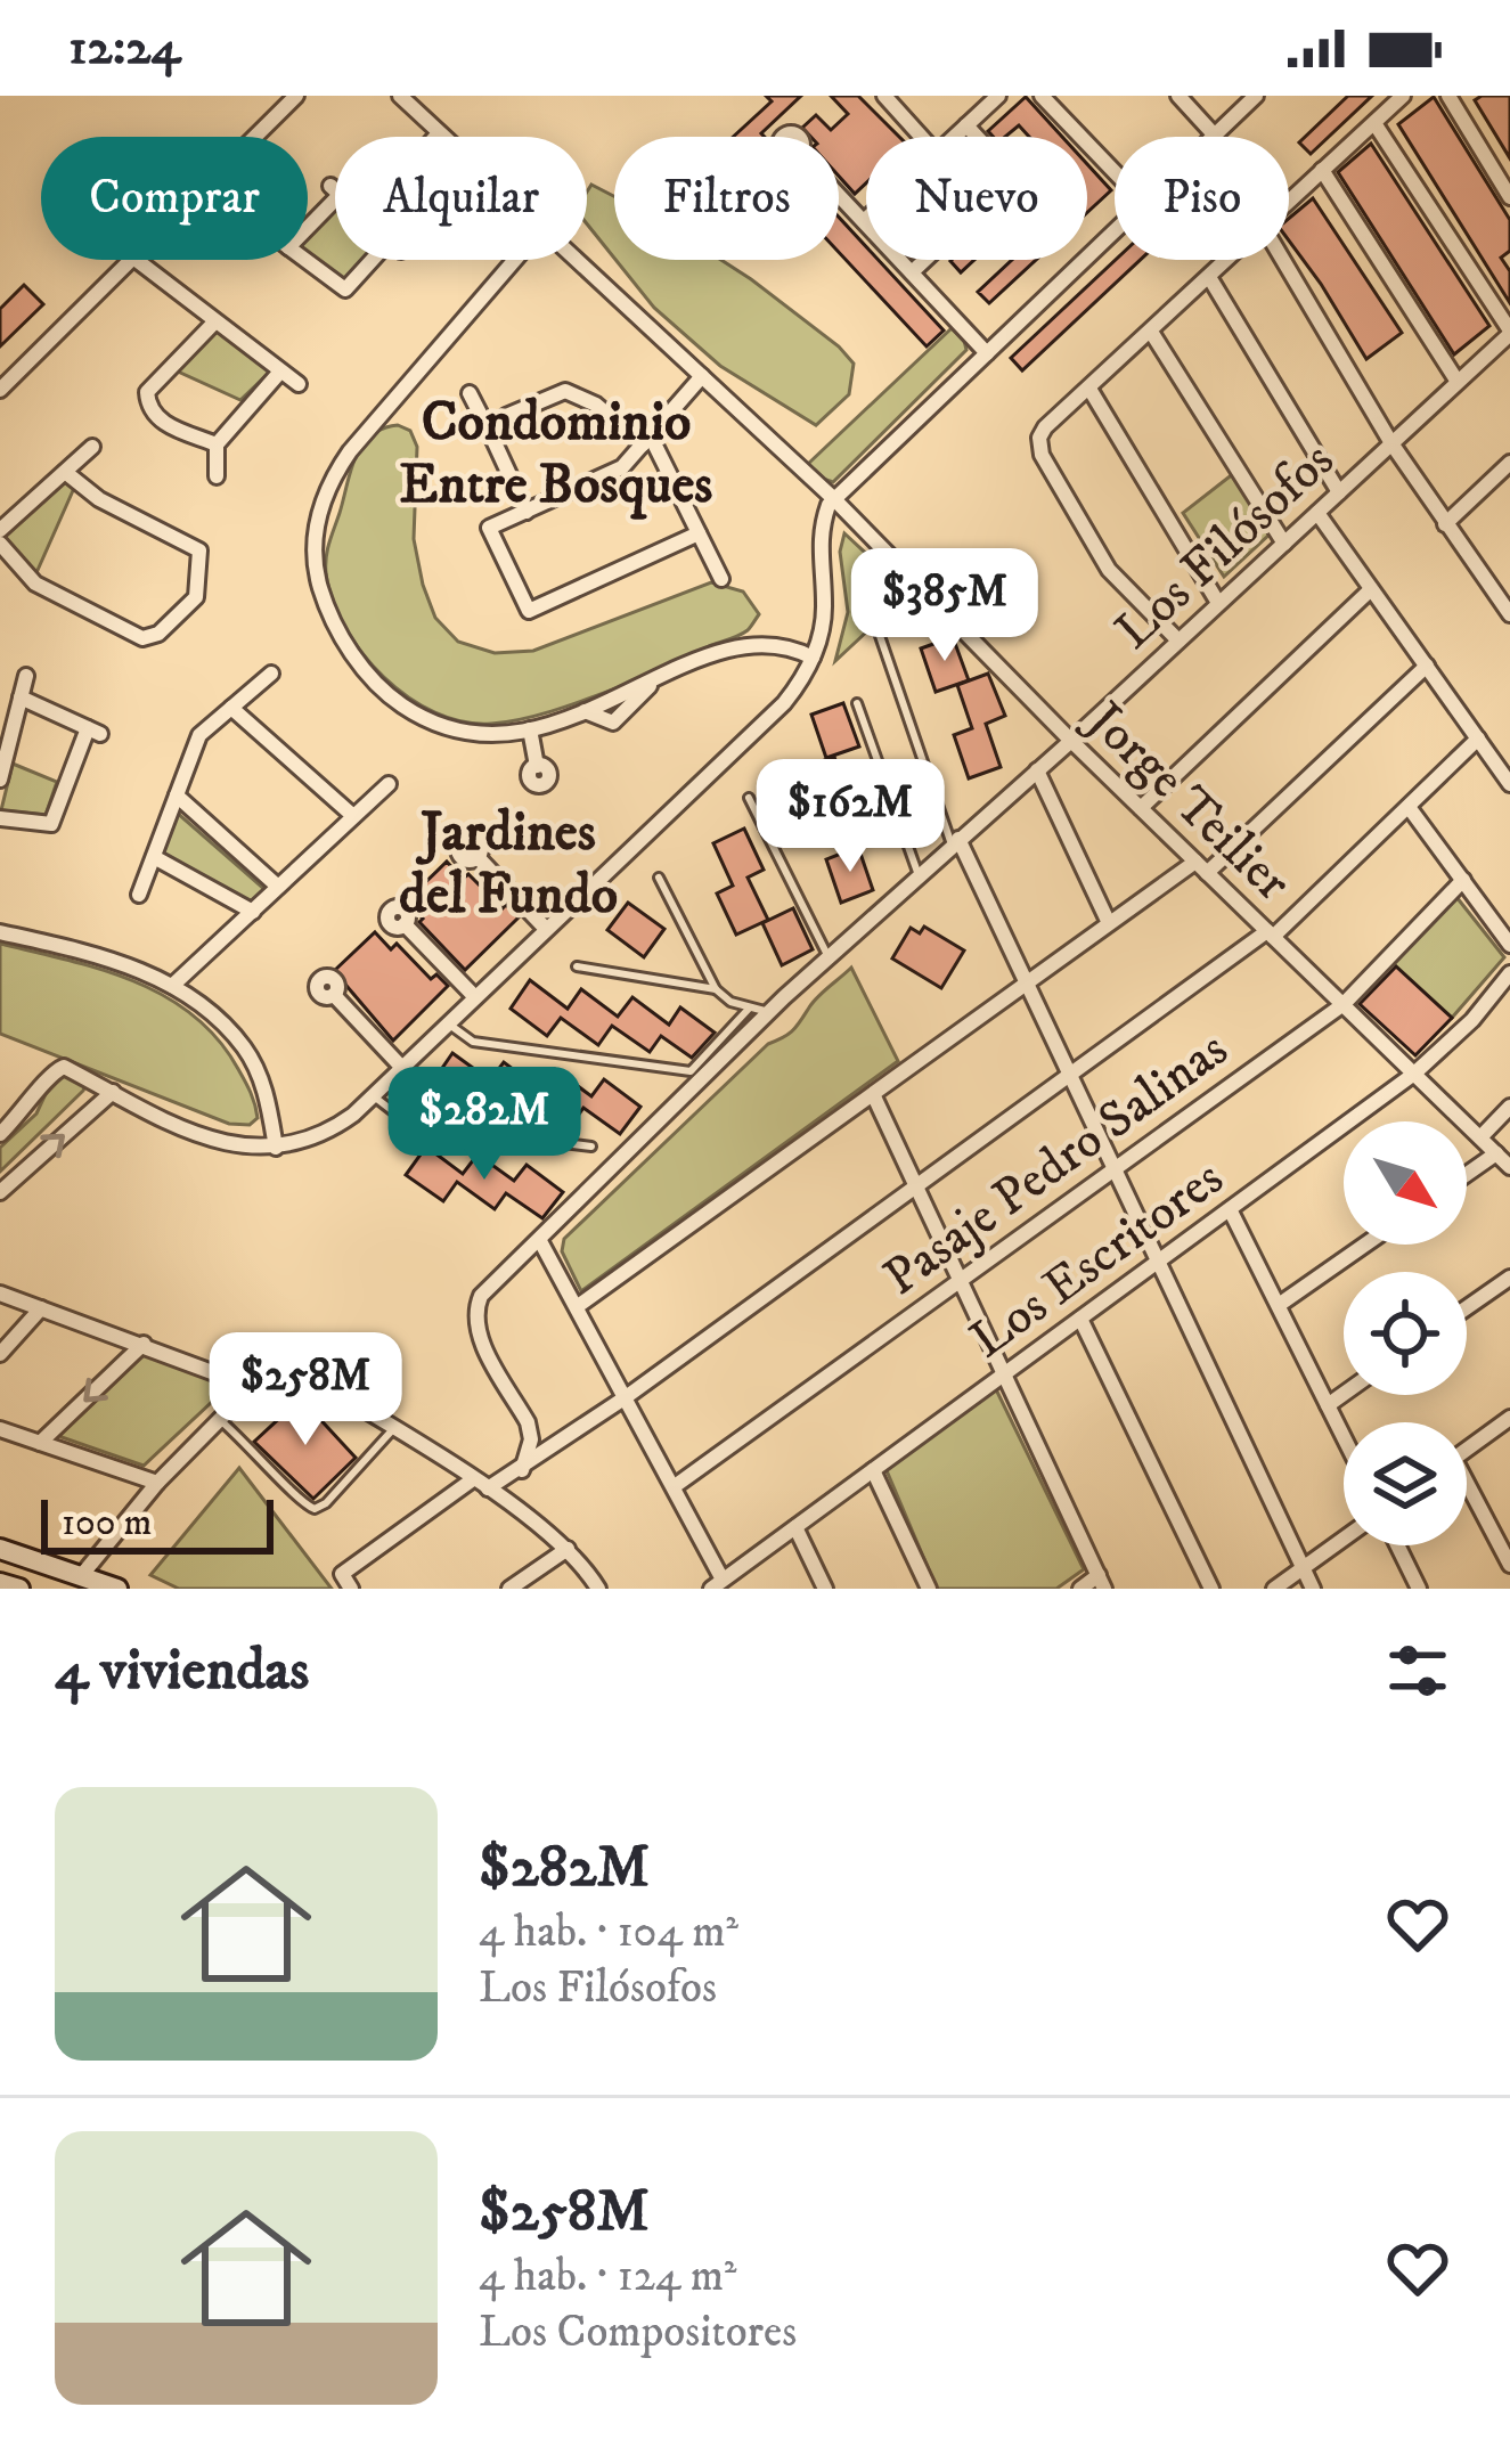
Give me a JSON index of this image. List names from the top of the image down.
{
  "streets": {
    "street": [
      "Los Filósofos",
      "Jorge Teilier",
      "Pasaje Pedro Salinas",
      "Los Escritores"
    ]
  },
  "crossings": [
    ["Los Filósofos", "Jorge Teilier"],
    ["Jorge Teilier", "Pasaje Pedro Salinas"],
    ["Jorge Teilier", "Los Escritores"]
  ],
  "districts": ["Condominio Entre Bosques", "Jardines del Fundo"],
  "scale_bar": "100 m",
  "north": "bottom right",
  "page": {
    "status": "12:24",
    "chip": [
      "Comprar",
      "Alquilar",
      "Filtros",
      "Nuevo",
      "Piso"
    ],
    "price": [
      "$385M",
      "$162M",
      "$282M",
      "$258M"
    ],
    "scale": "100 m",
    "heading": "4 viviendas",
    "list": [
      {
        "name": "$282M",
        "note": "4 hab. · 104 m² · Los Filósofos"
      },
      {
        "name": "$258M",
        "note": "4 hab. · 124 m² · Los Compositores"
      }
    ]
  }
}
